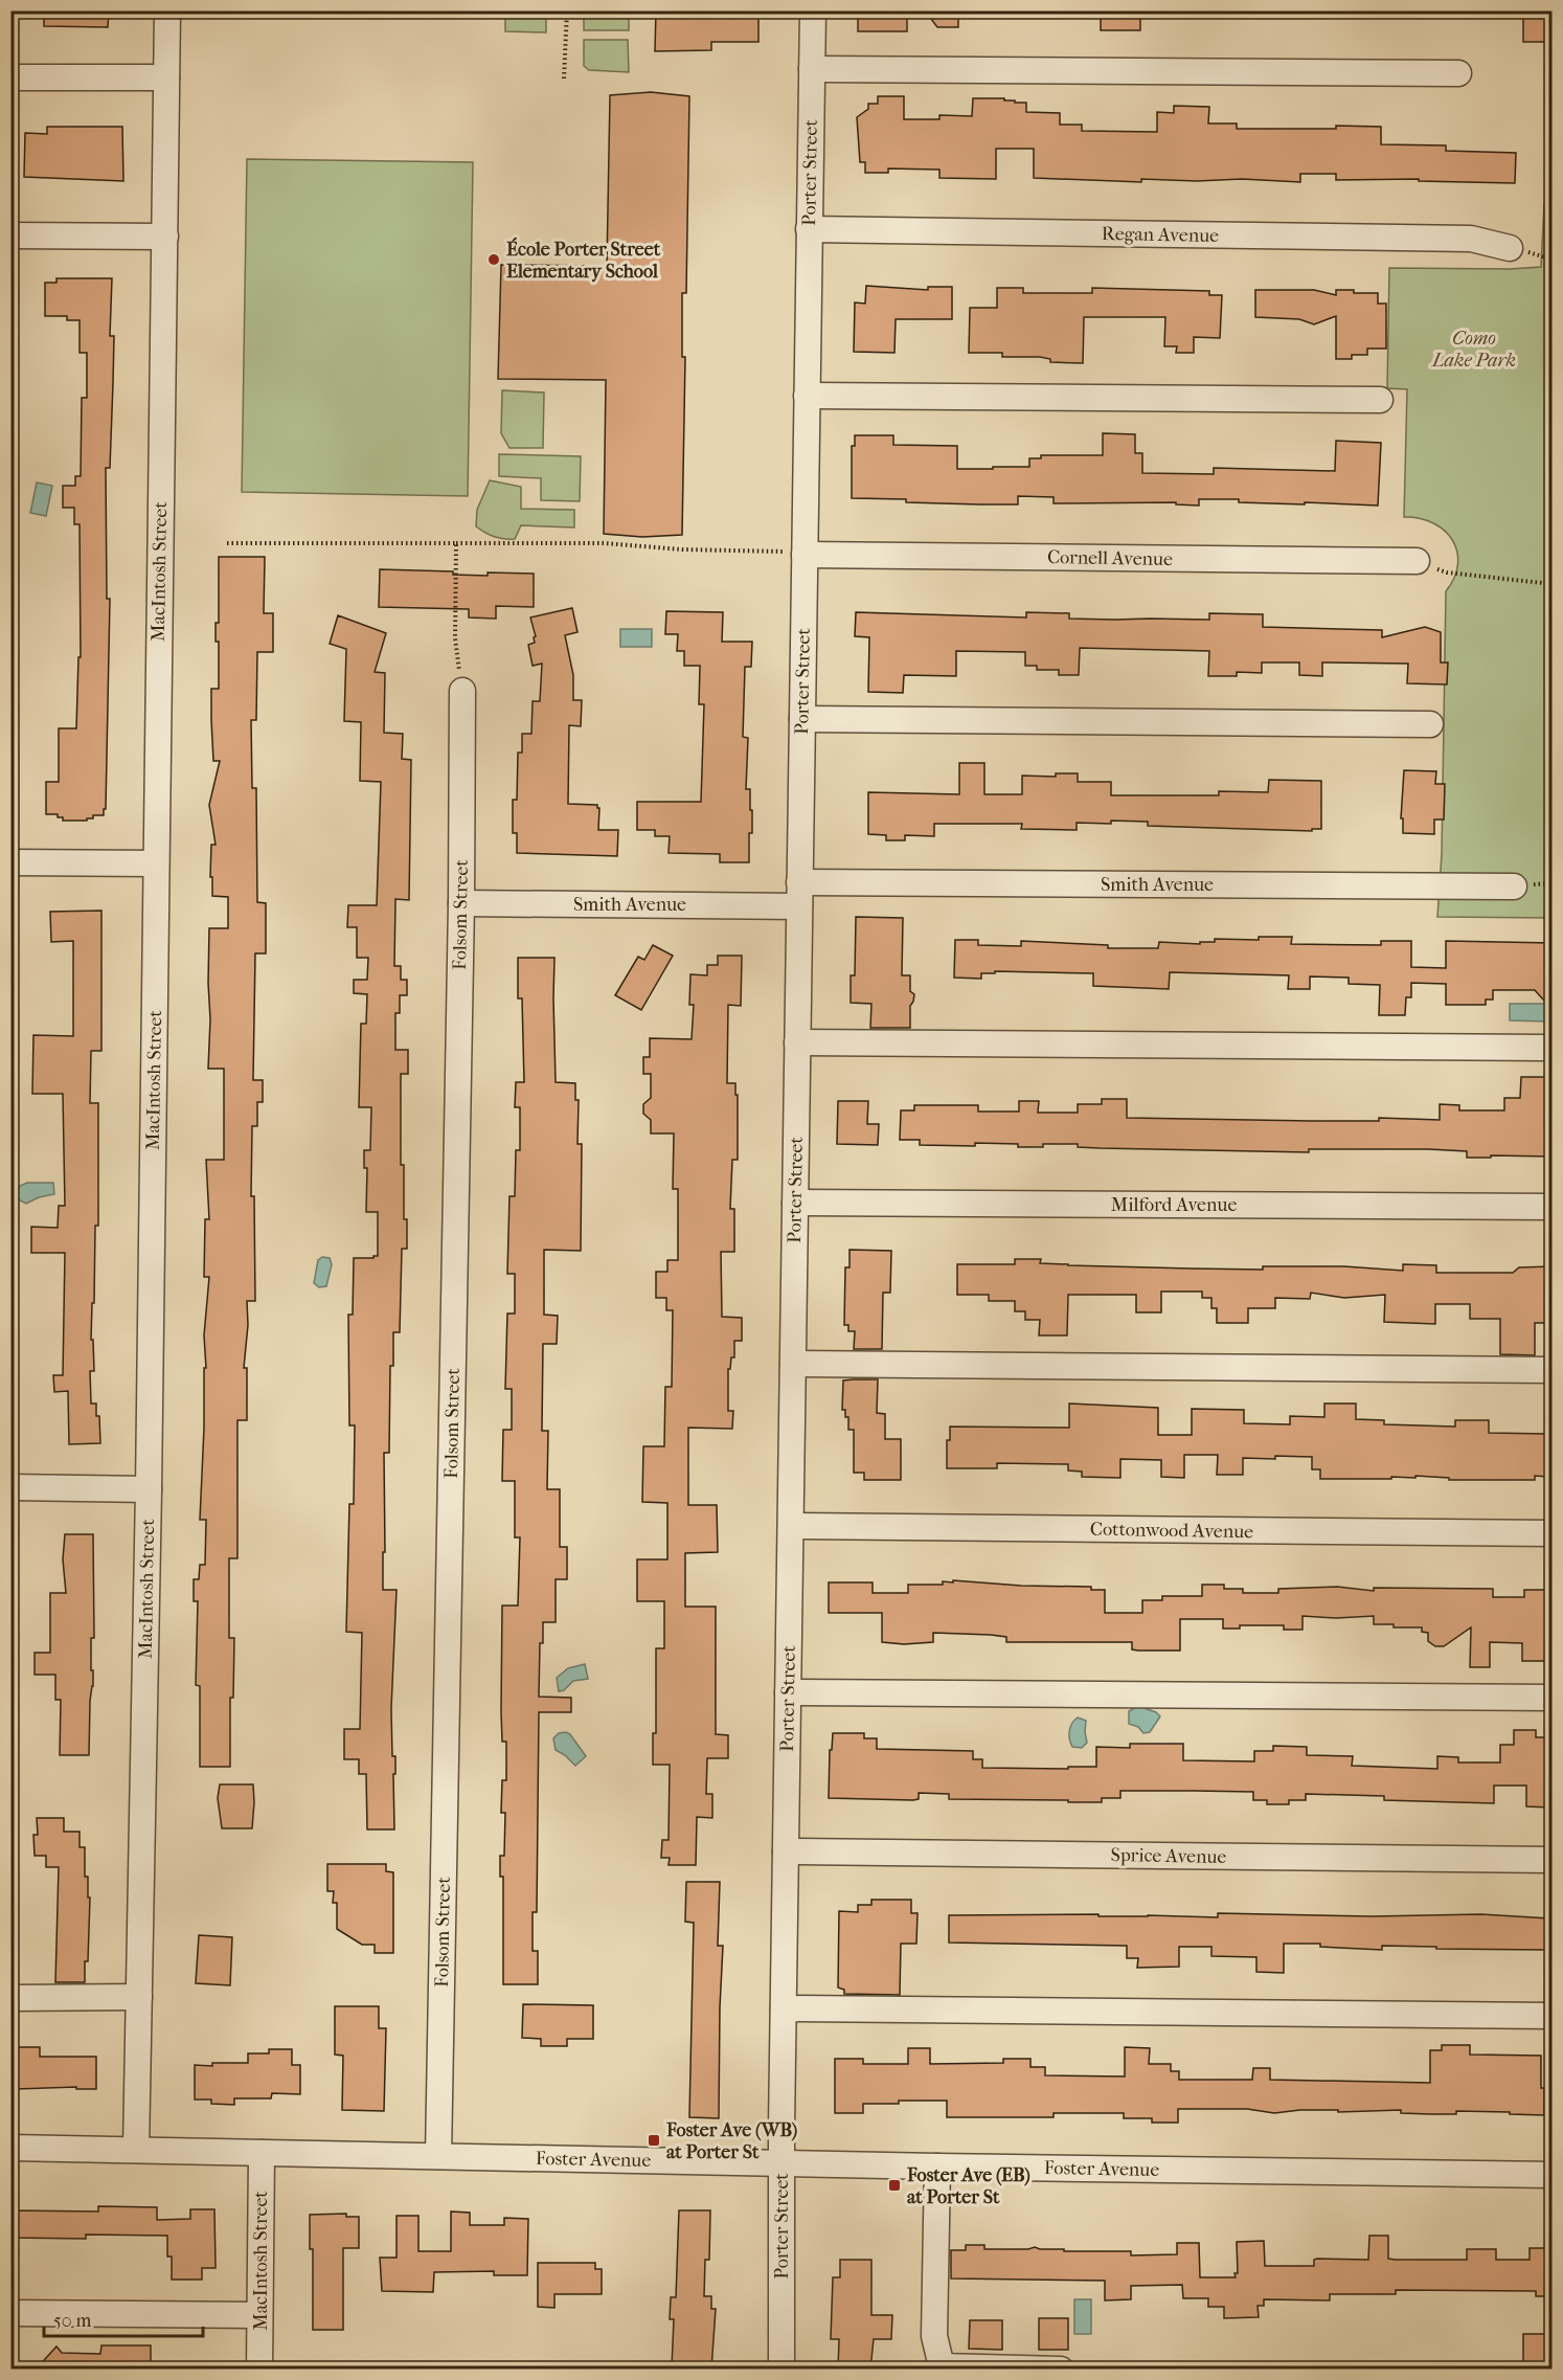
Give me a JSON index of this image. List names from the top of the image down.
{
  "streets": {
    "street": [
      "Porter Street",
      "Regan Avenue",
      "Cornell Avenue",
      "MacIntosh Street",
      "Smith Avenue",
      "Folsom Street",
      "Milford Avenue",
      "Cottonwood Avenue",
      "Sprice Avenue",
      "Foster Avenue"
    ]
  },
  "crossings": [
    ["Porter Street", "Regan Avenue"],
    ["Porter Street", "Cornell Avenue"],
    ["Porter Street", "Smith Avenue"],
    ["Porter Street", "Milford Avenue"],
    ["Porter Street", "Cottonwood Avenue"],
    ["Porter Street", "Sprice Avenue"],
    ["Porter Street", "Foster Avenue"],
    ["MacIntosh Street", "Foster Avenue"],
    ["Smith Avenue", "Folsom Street"],
    ["Folsom Street", "Foster Avenue"]
  ],
  "parks": ["Como Lake Park"],
  "places": {
    "other": ["École Porter Street Elementary School"],
    "transit": ["Foster Ave (WB) at Porter St", "Foster Ave (EB) at Porter St"]
  },
  "scale_bar": "50 m"
}
